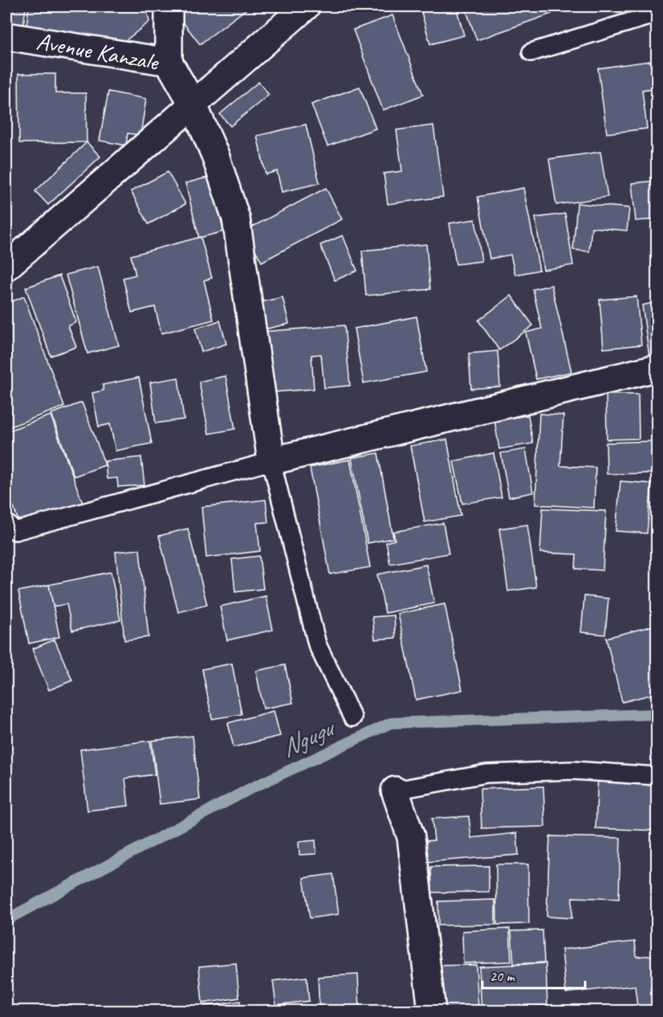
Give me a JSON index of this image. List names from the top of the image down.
{
  "streets": {
    "street": ["Avenue Kanzale"]
  },
  "water": ["Ngugu"],
  "scale_bar": "20 m"
}
